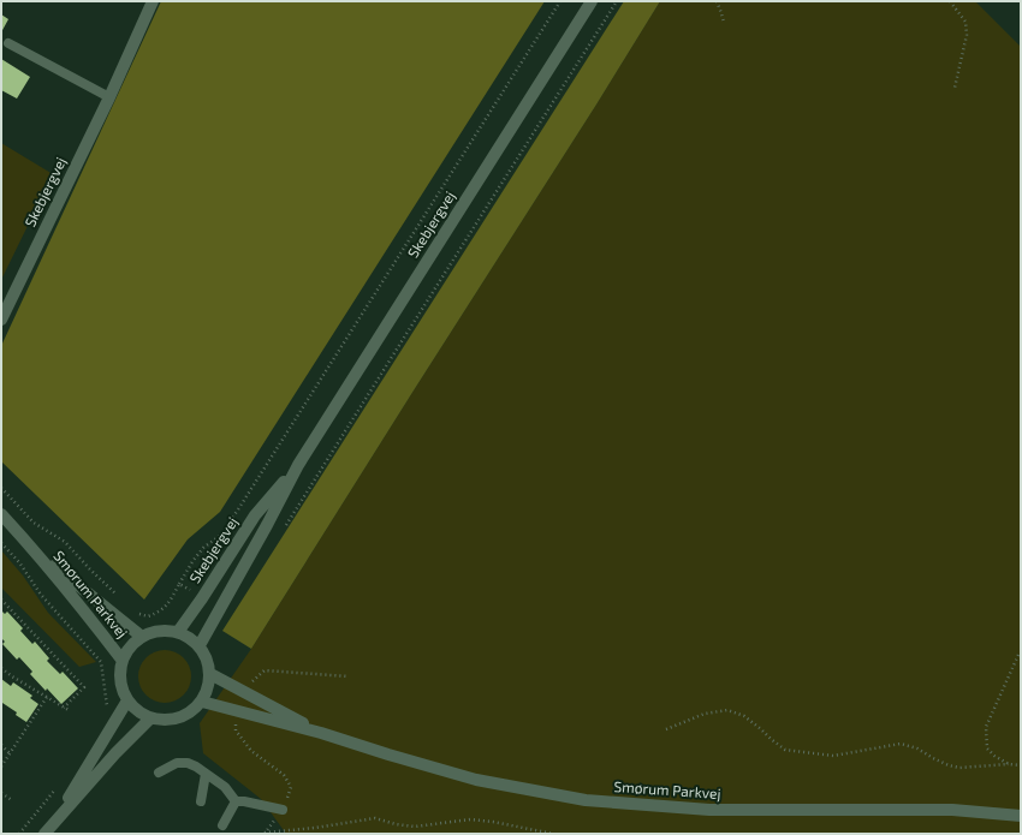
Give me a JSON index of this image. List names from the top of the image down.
{
  "streets": {
    "street": ["Skebjergvej", "Smørum Parkvej"]
  },
  "crossings": [
    ["Skebjergvej", "Smørum Parkvej"]
  ]
}
